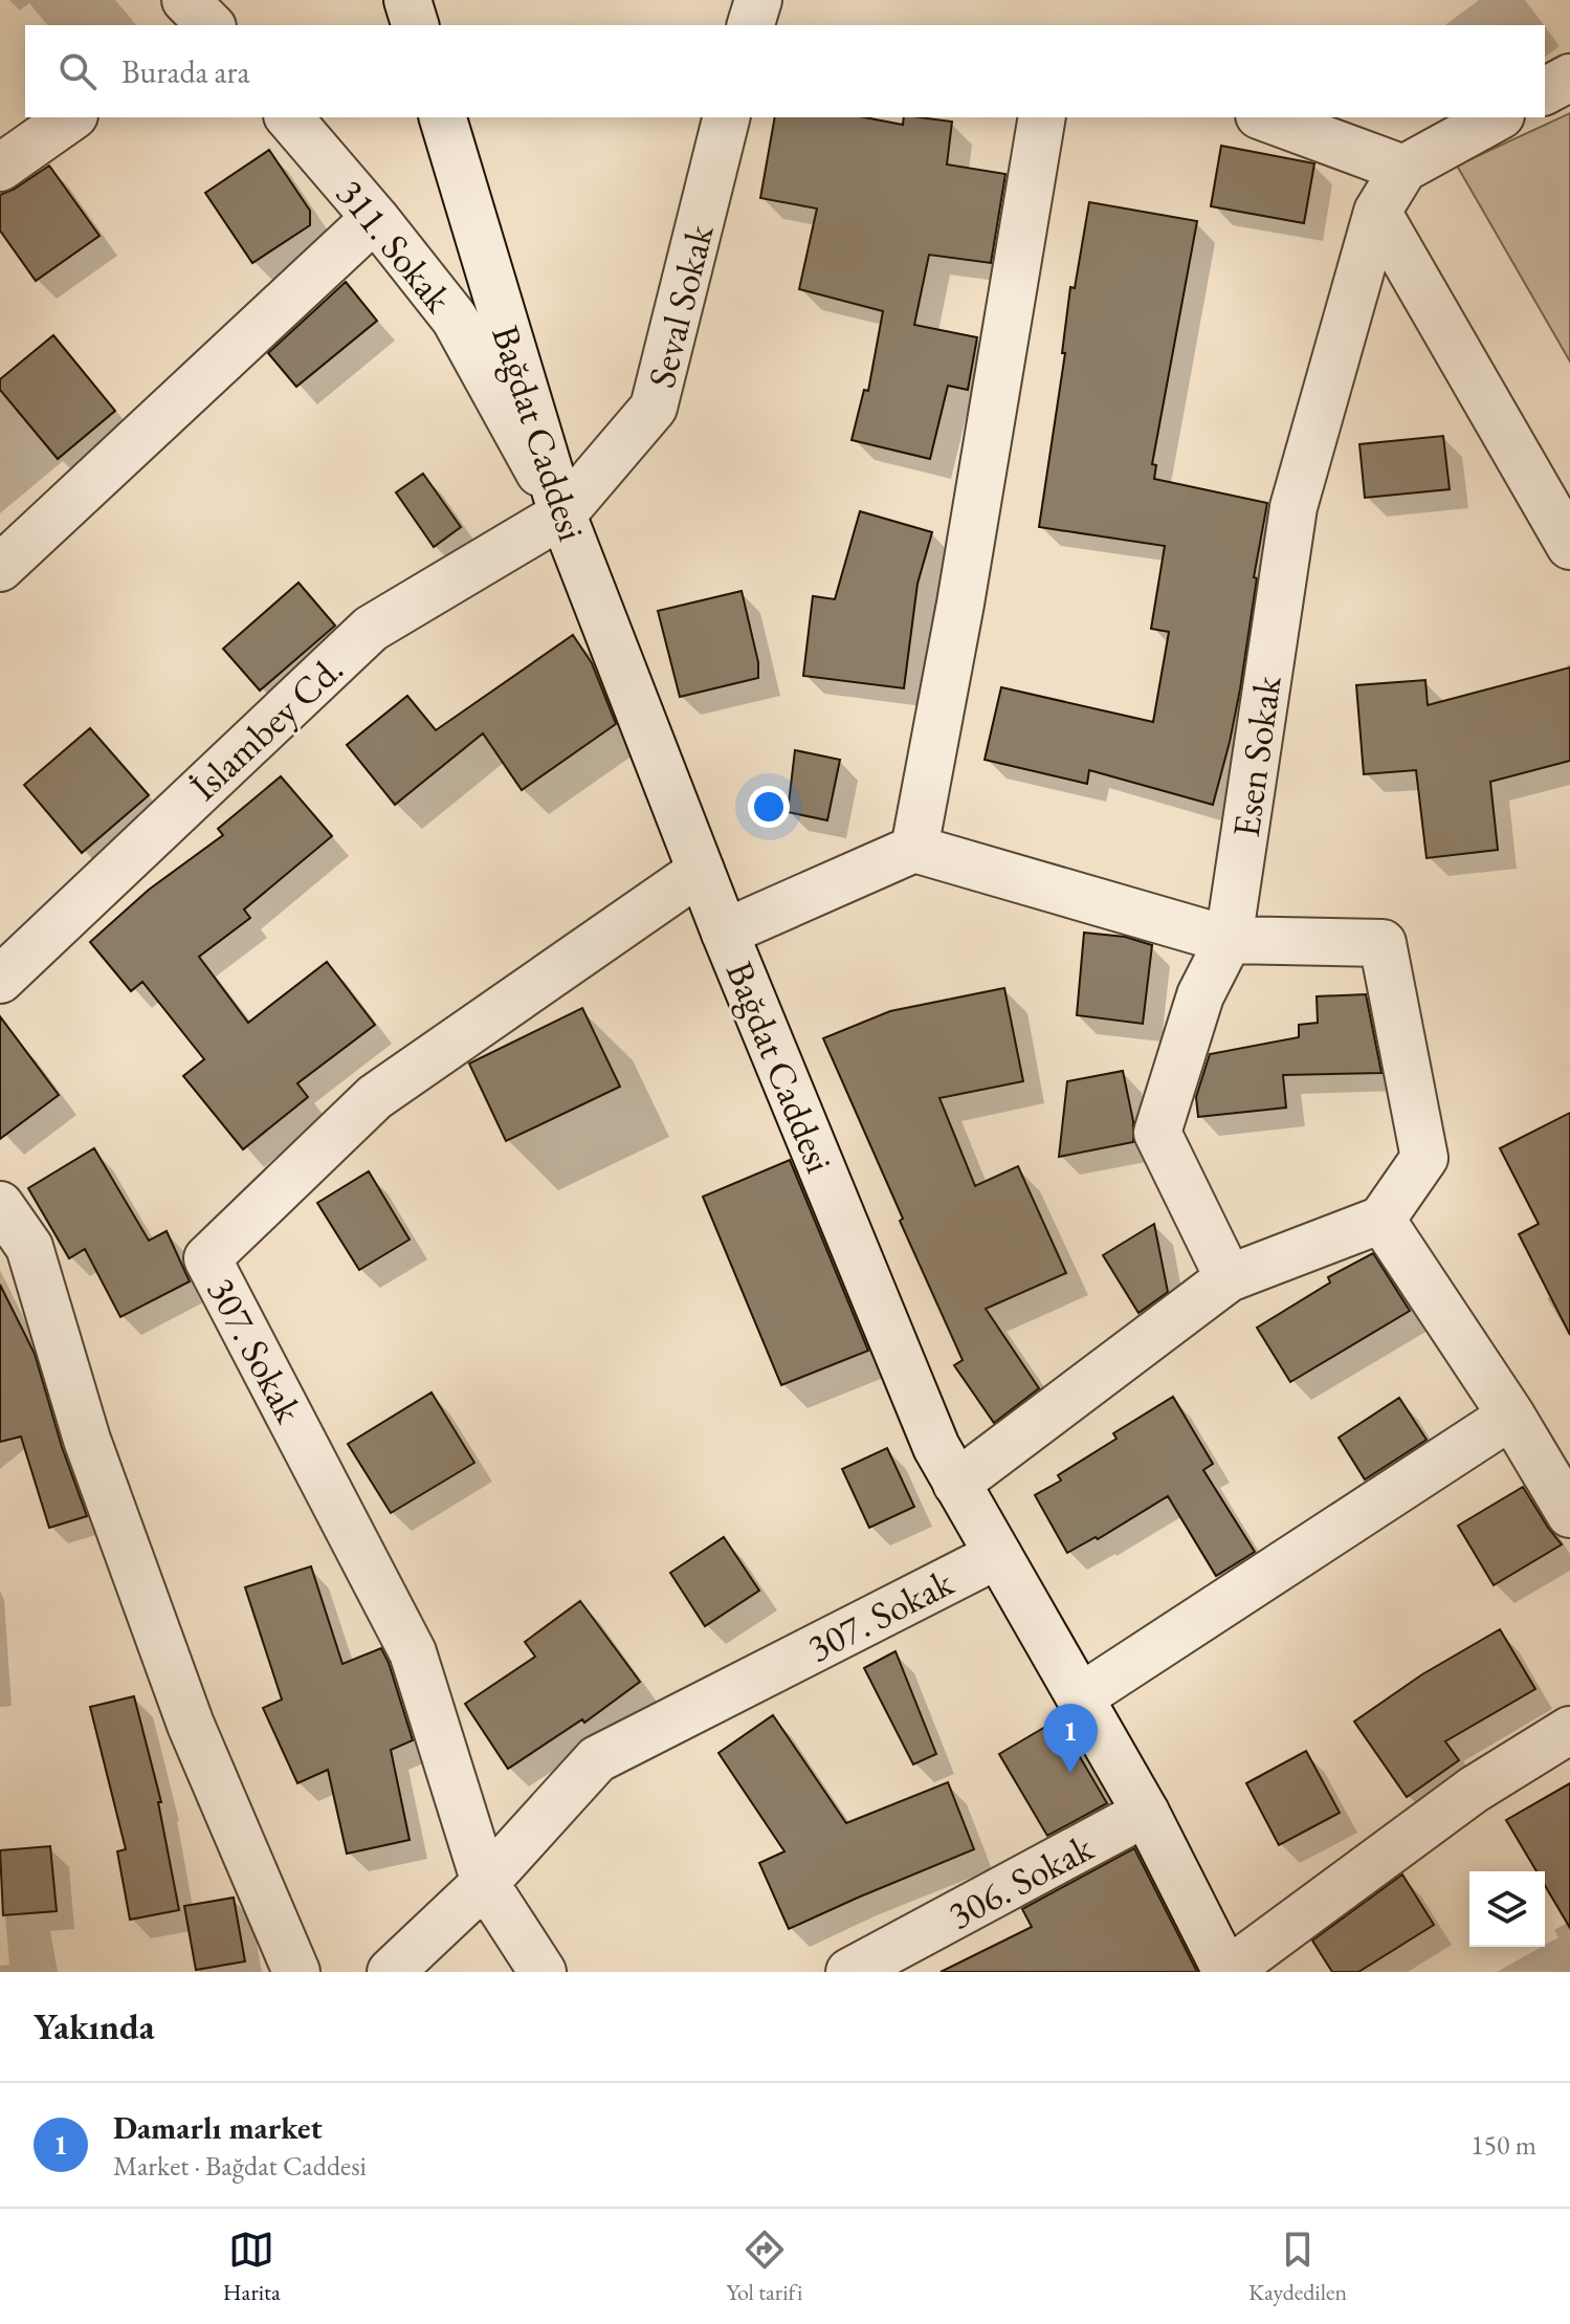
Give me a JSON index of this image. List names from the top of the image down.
{
  "streets": {
    "street": [
      "311. Sokak",
      "Seval Sokak",
      "Bağdat Caddesi",
      "İslambey Cd.",
      "Esen Sokak",
      "307. Sokak",
      "306. Sokak"
    ]
  },
  "crossings": [
    ["311. Sokak", "Seval Sokak"],
    ["311. Sokak", "Bağdat Caddesi"],
    ["311. Sokak", "İslambey Cd."],
    ["Seval Sokak", "Bağdat Caddesi"],
    ["Seval Sokak", "İslambey Cd."],
    ["Bağdat Caddesi", "İslambey Cd."],
    ["Bağdat Caddesi", "307. Sokak"],
    ["Bağdat Caddesi", "306. Sokak"]
  ],
  "page": {
    "search": "Burada ara",
    "pins": "1",
    "heading": "Yakında",
    "list": [
      {
        "mark": "1",
        "name": "Damarlı market",
        "note": "Market · Bağdat Caddesi",
        "value": "150 m"
      }
    ],
    "nav": ["Harita", "Yol tarifi", "Kaydedilen"]
  }
}
